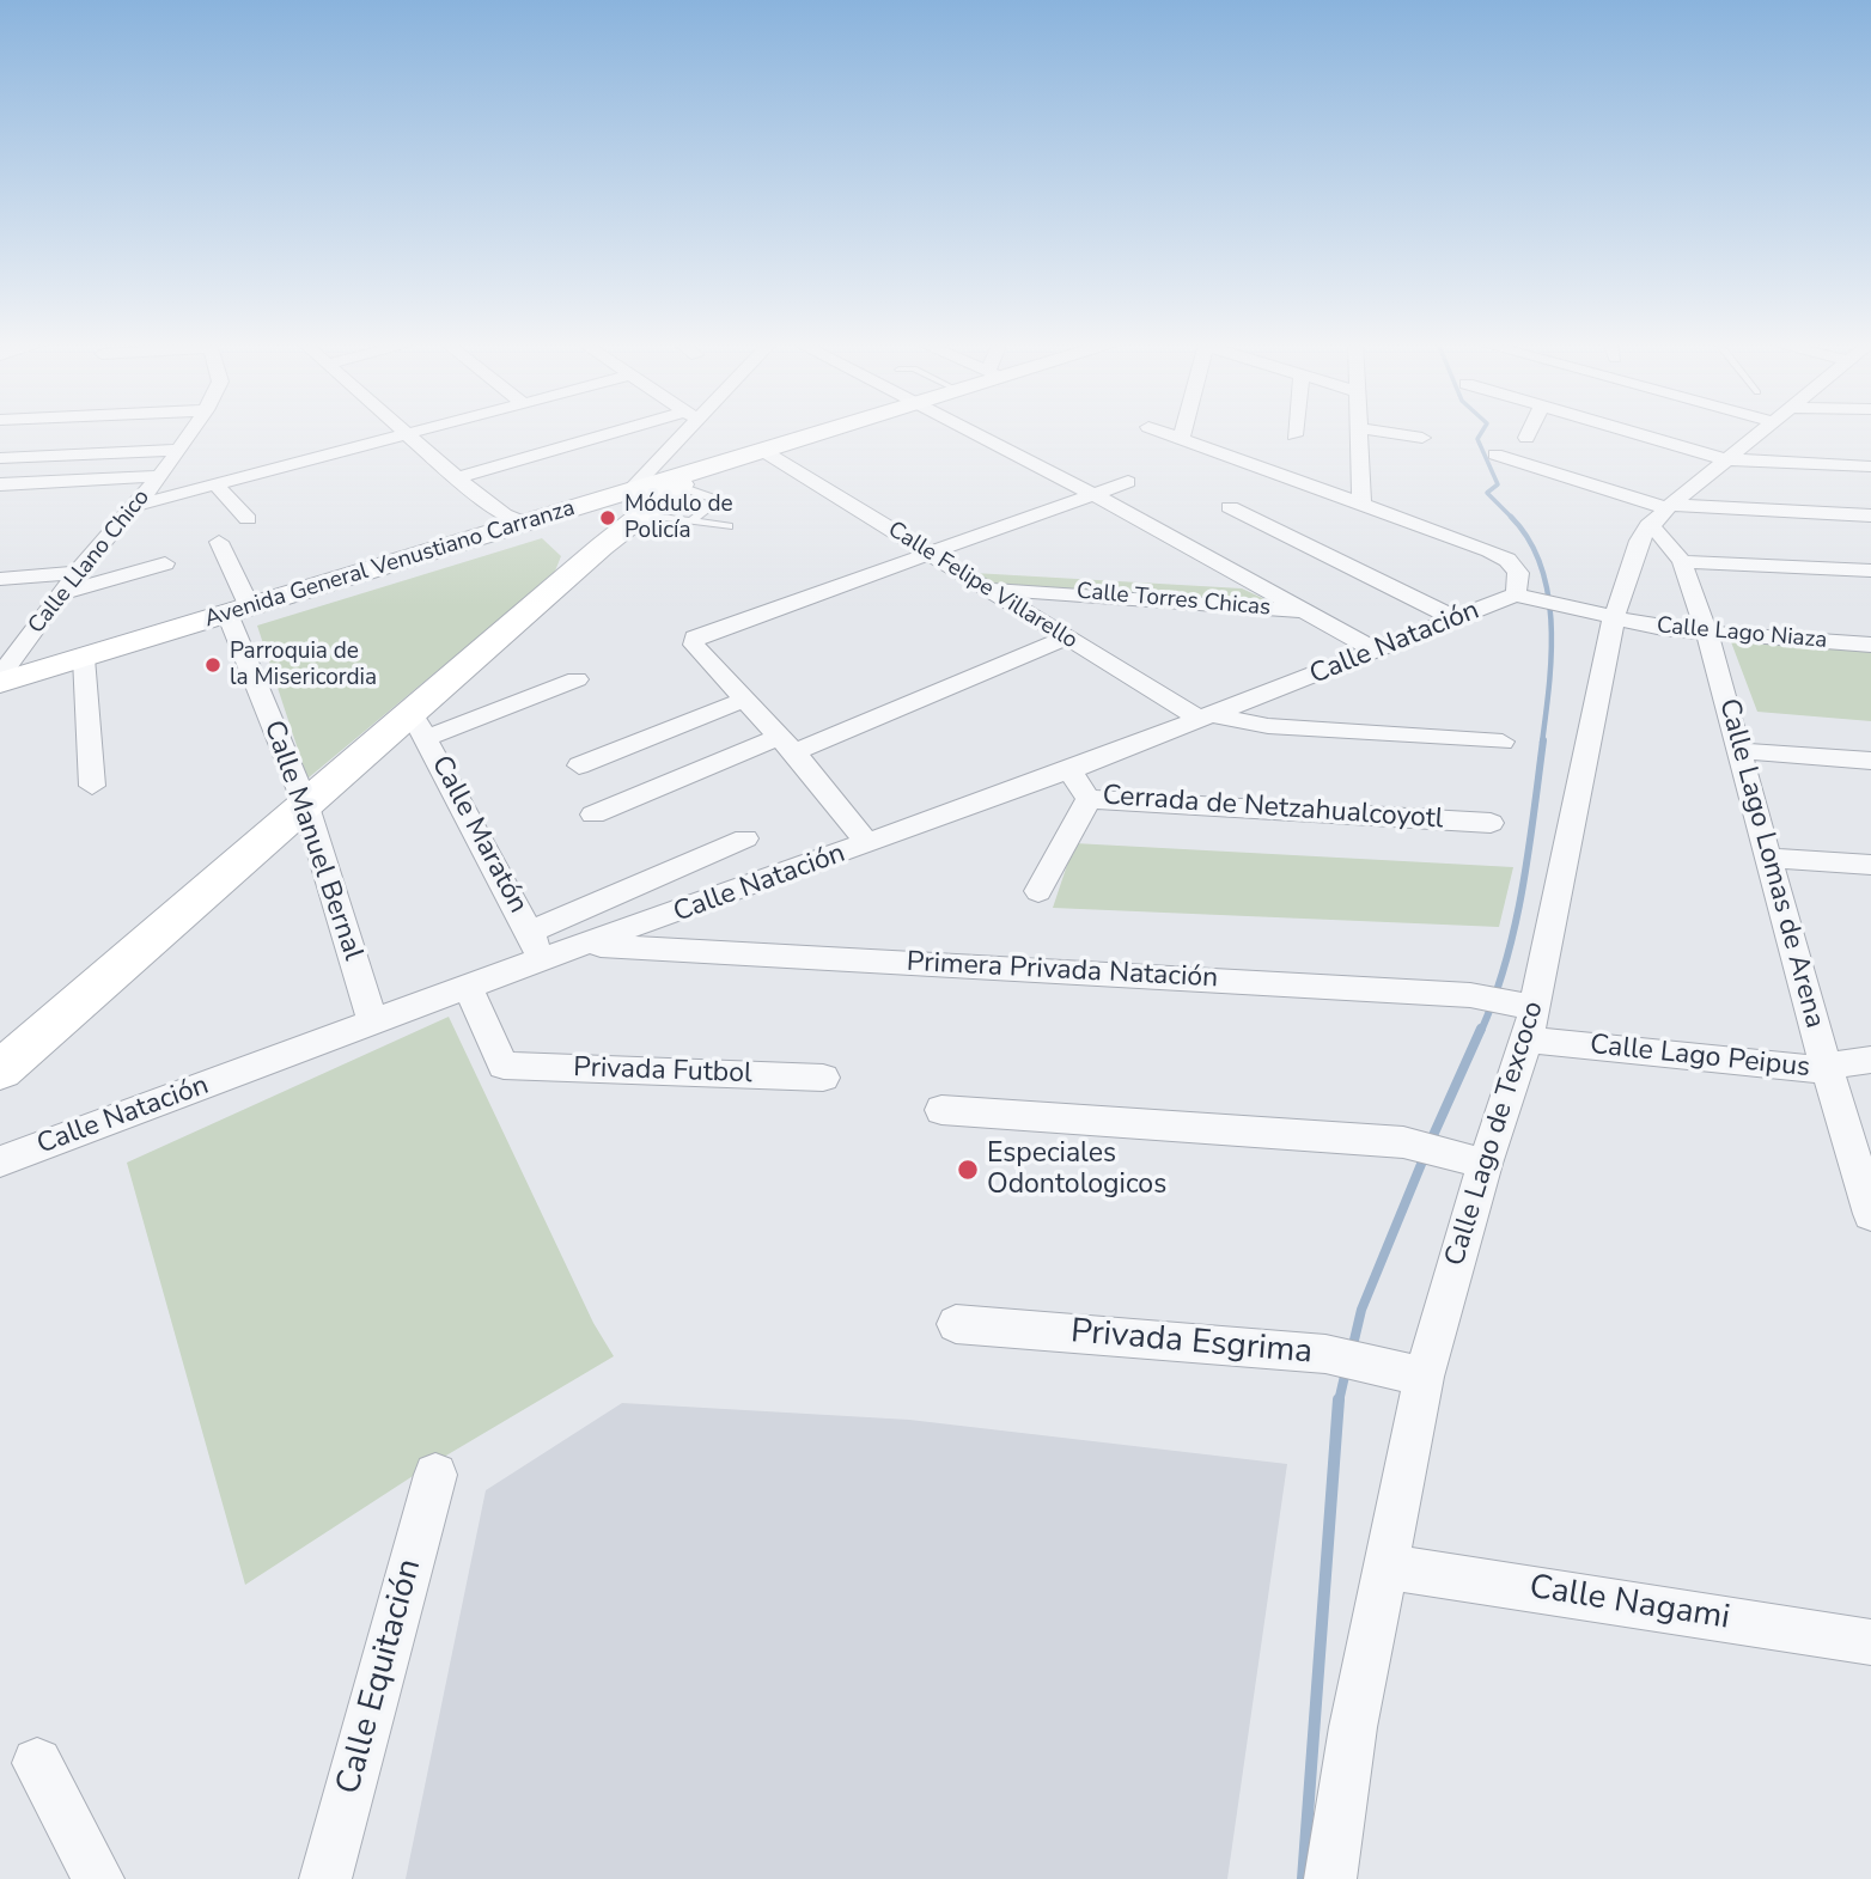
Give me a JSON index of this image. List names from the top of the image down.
{
  "streets": {
    "main road": ["Avenida General Venustiano Carranza"],
    "street": [
      "Calle Llano Chico",
      "Calle Felipe Villarello",
      "Calle Torres Chicas",
      "Calle Lago Niaza",
      "Calle Natación",
      "Cerrada de Netzahualcoyotl",
      "Calle Maratón",
      "Calle Manuel Bernal",
      "Calle Lago Lomas de Arena",
      "Primera Privada Natación",
      "Calle Lago Peipus",
      "Privada Futbol",
      "Calle Lago de Texcoco",
      "Privada Esgrima",
      "Calle Nagami",
      "Calle Equitación"
    ]
  },
  "crossings": [
    ["Avenida General Venustiano Carranza", "Calle Manuel Bernal"],
    ["Calle Felipe Villarello", "Calle Torres Chicas"],
    ["Calle Felipe Villarello", "Calle Natación"],
    ["Calle Lago Niaza", "Calle Natación"],
    ["Calle Lago Niaza", "Calle Lago Lomas de Arena"],
    ["Calle Lago Niaza", "Calle Lago de Texcoco"],
    ["Calle Natación", "Cerrada de Netzahualcoyotl"],
    ["Calle Natación", "Calle Maratón"],
    ["Calle Natación", "Calle Manuel Bernal"],
    ["Calle Natación", "Primera Privada Natación"],
    ["Calle Natación", "Privada Futbol"],
    ["Calle Lago Lomas de Arena", "Calle Lago Peipus"],
    ["Calle Lago Lomas de Arena", "Calle Lago de Texcoco"],
    ["Primera Privada Natación", "Calle Lago Peipus"],
    ["Primera Privada Natación", "Calle Lago de Texcoco"],
    ["Calle Lago Peipus", "Calle Lago de Texcoco"],
    ["Calle Lago de Texcoco", "Privada Esgrima"],
    ["Calle Lago de Texcoco", "Calle Nagami"]
  ],
  "places": ["Módulo de Policía", "Parroquia de la Misericordia", "Especiales Odontologicos"]
}
